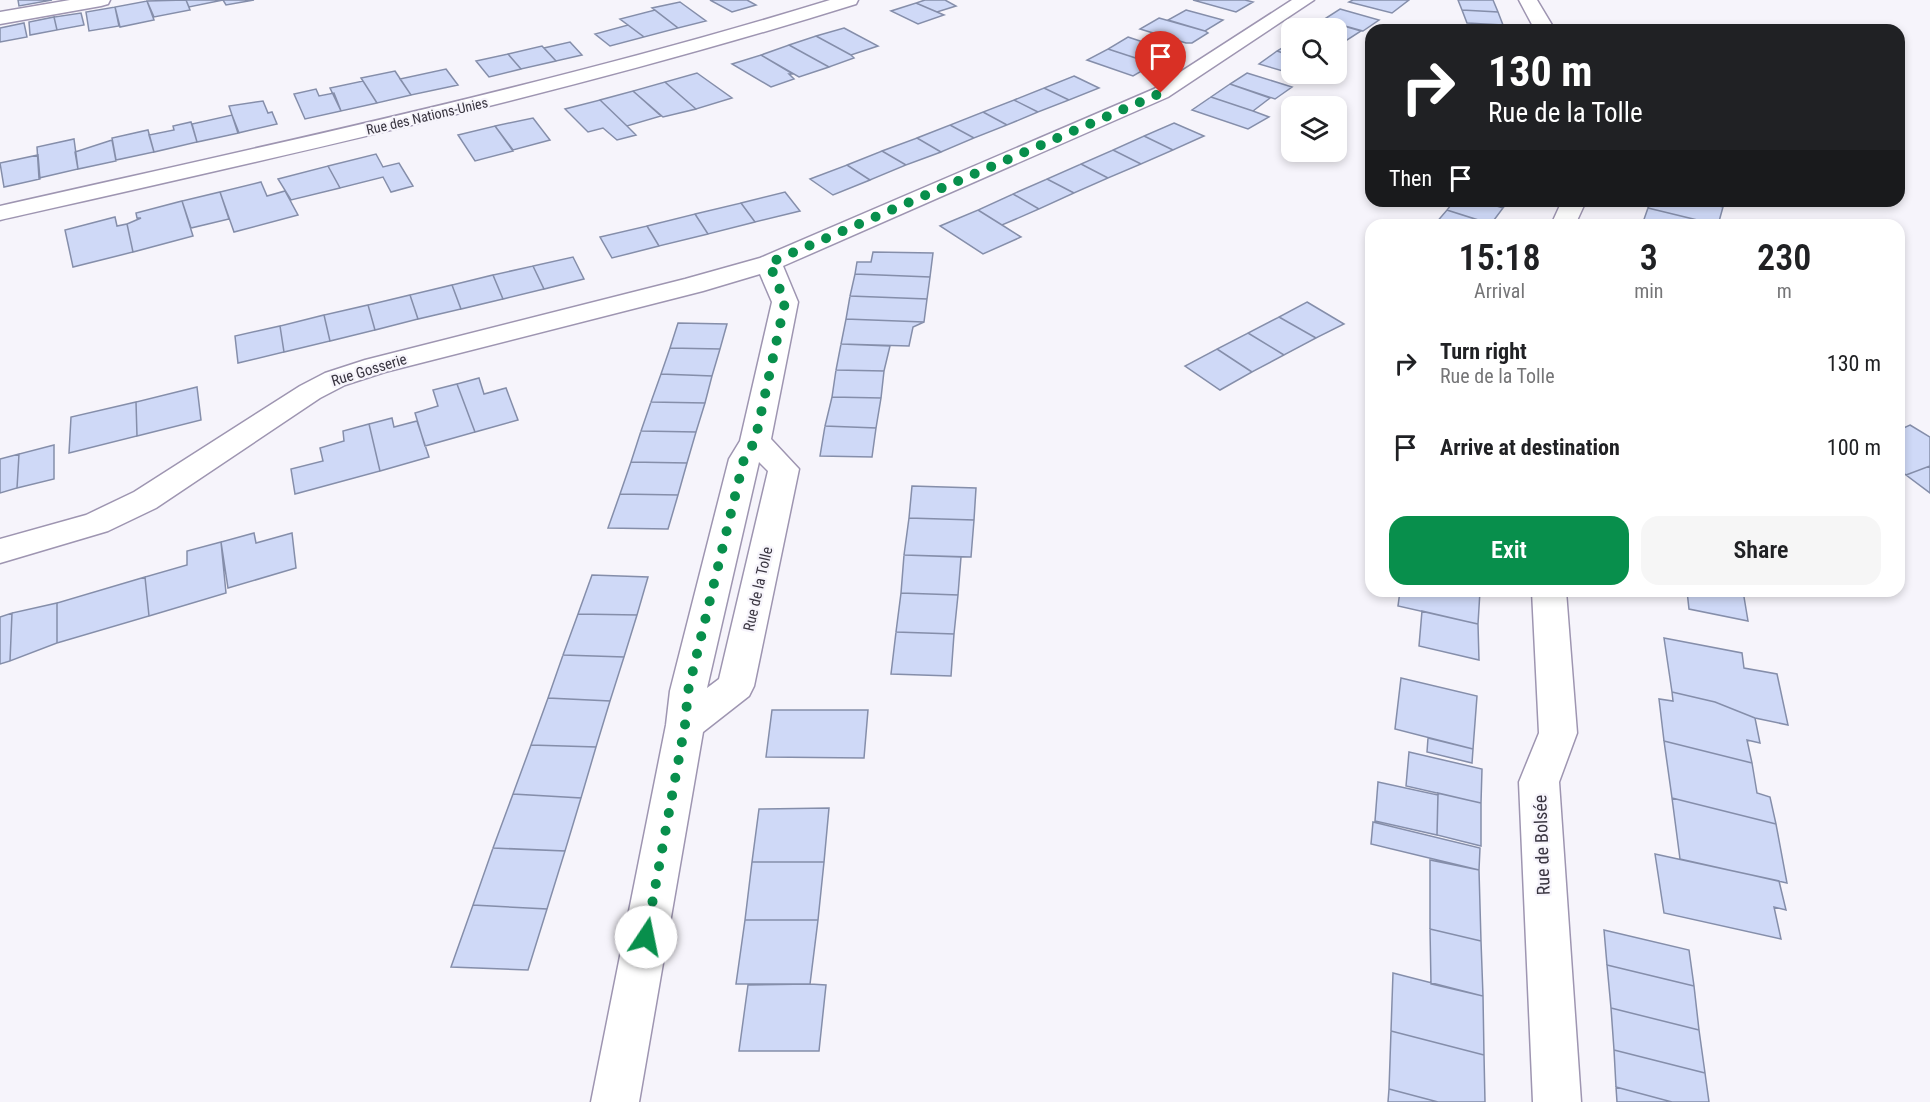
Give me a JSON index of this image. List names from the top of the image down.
{
  "streets": {
    "street": [
      "Rue des Nations-Unies",
      "Rue Gosserie",
      "Rue de la Tolle",
      "Rue de Bolsée"
    ]
  },
  "page": {
    "turn": ["130 m", "Rue de la Tolle"],
    "then": "Then",
    "eta": [
      "15:18",
      "Arrival",
      "3",
      "min",
      "230",
      "m"
    ],
    "list": [
      {
        "name": "Turn right",
        "note": "Rue de la Tolle",
        "value": "130 m"
      },
      {
        "name": "Arrive at destination",
        "value": "100 m"
      }
    ],
    "buttons": ["Exit", "Share"]
  }
}
